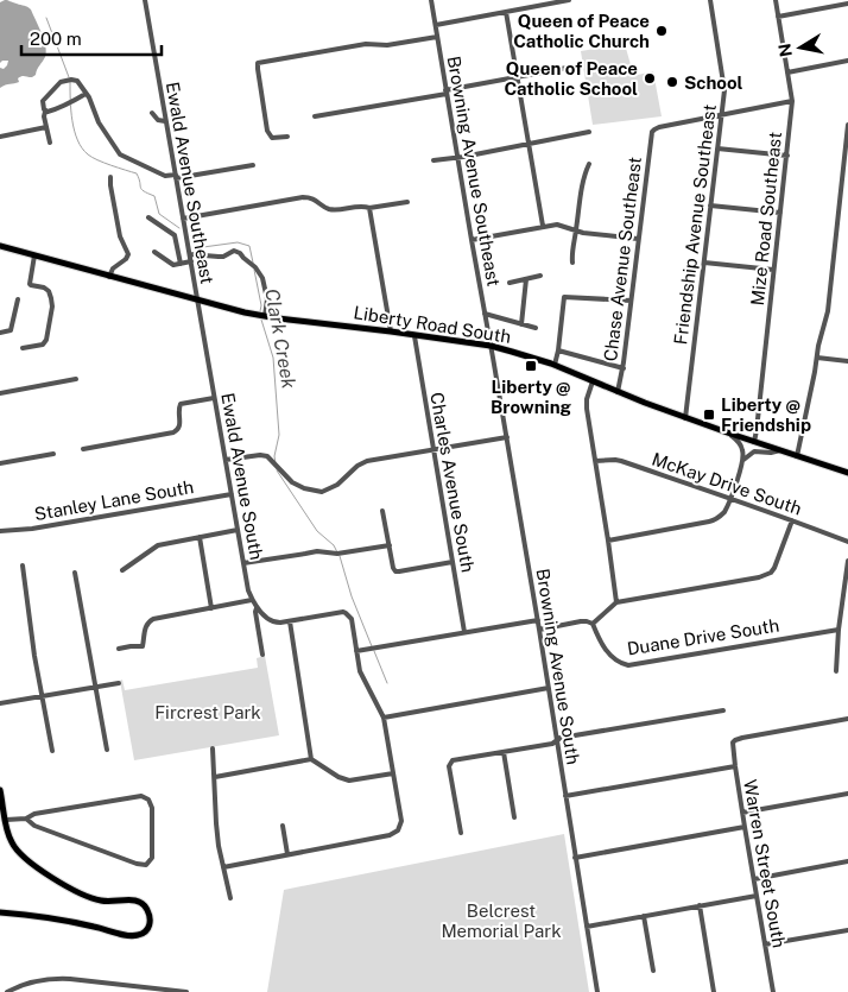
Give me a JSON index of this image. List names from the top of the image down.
{
  "streets": {
    "main road": ["Liberty Road South"],
    "street": [
      "Browning Avenue Southeast",
      "Ewald Avenue Southeast",
      "Mize Road Southeast",
      "Friendship Avenue Southeast",
      "Chase Avenue Southeast",
      "Ewald Avenue South",
      "Charles Avenue South",
      "McKay Drive South",
      "Stanley Lane South",
      "Duane Drive South",
      "Browning Avenue South",
      "Warren Street South"
    ]
  },
  "crossings": [
    ["Browning Avenue Southeast", "Liberty Road South"],
    ["Browning Avenue Southeast", "Browning Avenue South"],
    ["Ewald Avenue Southeast", "Liberty Road South"],
    ["Ewald Avenue Southeast", "Ewald Avenue South"],
    ["Mize Road Southeast", "Liberty Road South"],
    ["Friendship Avenue Southeast", "Chase Avenue Southeast"],
    ["Friendship Avenue Southeast", "Liberty Road South"],
    ["Chase Avenue Southeast", "Liberty Road South"],
    ["Liberty Road South", "Ewald Avenue South"],
    ["Liberty Road South", "Charles Avenue South"],
    ["Liberty Road South", "Browning Avenue South"],
    ["Ewald Avenue South", "Stanley Lane South"]
  ],
  "water": ["Clark Creek"],
  "parks": ["Fircrest Park", "Belcrest Memorial Park"],
  "places": {
    "other": ["Queen of Peace Catholic Church", "Queen of Peace Catholic School", "School"],
    "transit": ["Liberty @ Browning", "Liberty @ Friendship"]
  },
  "scale_bar": "200 m",
  "north": "left"
}
